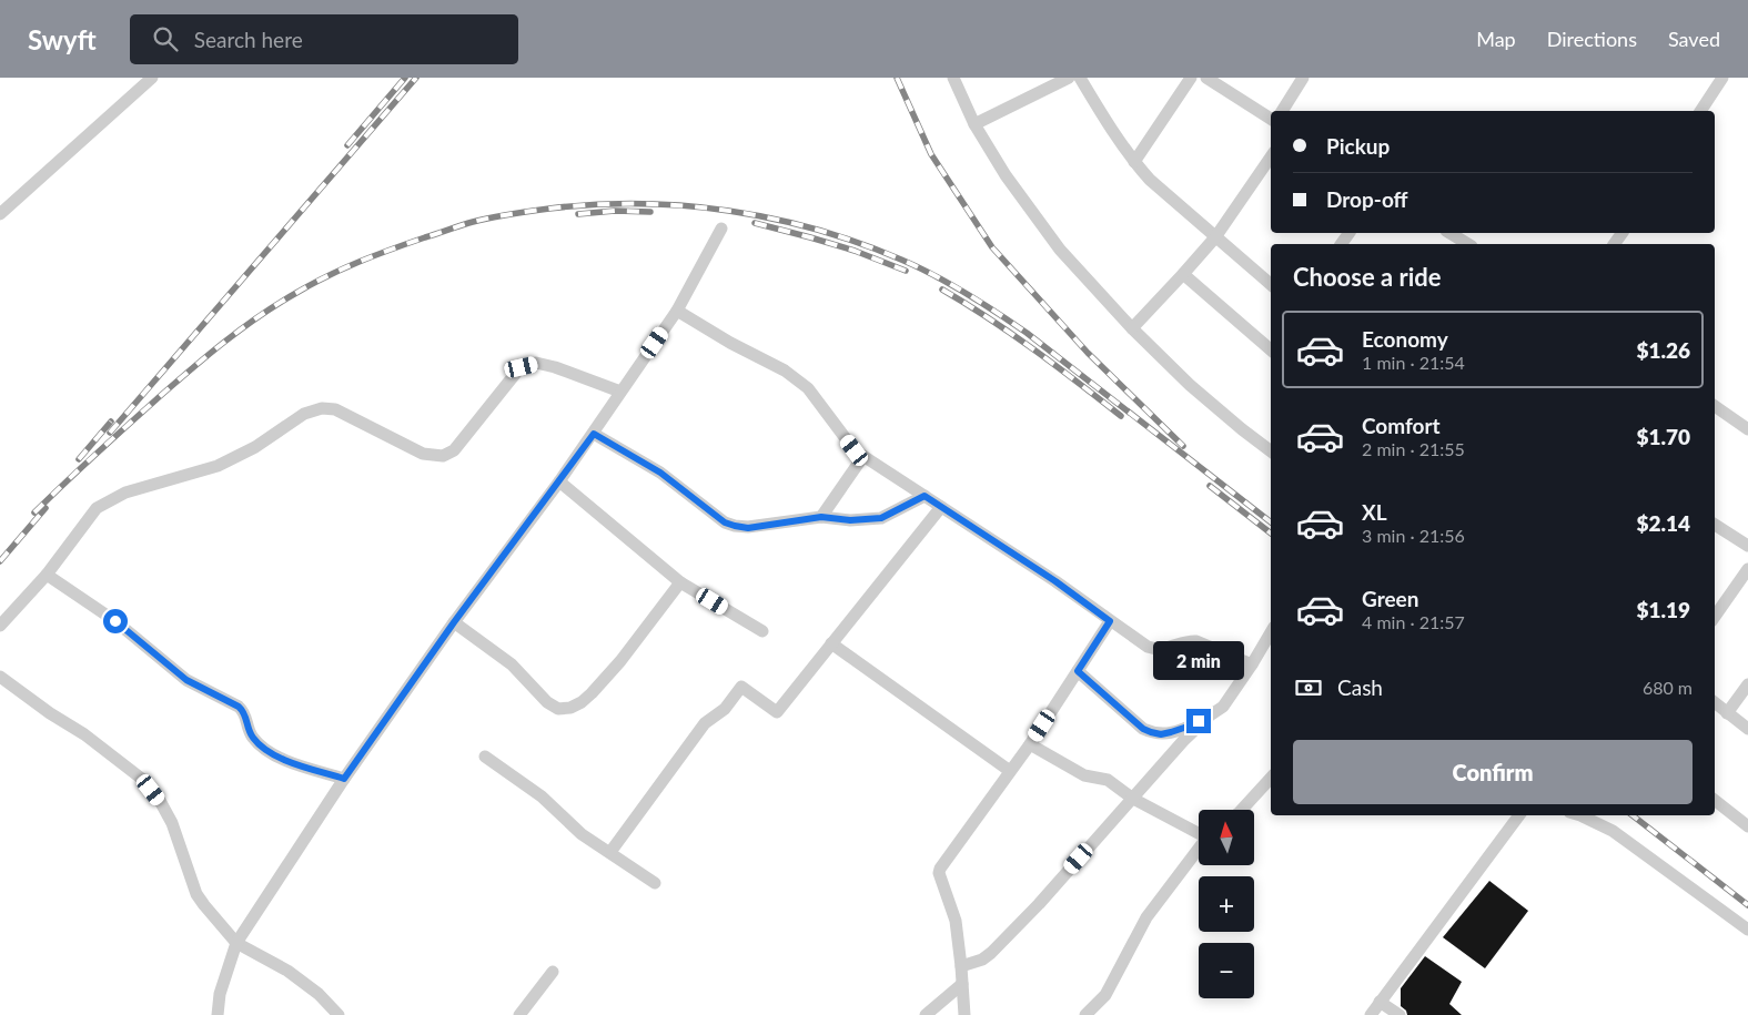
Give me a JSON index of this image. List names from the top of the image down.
{
  "north": "top",
  "page": {
    "header": "Swyft",
    "search": "Search here",
    "nav": ["Map", "Directions", "Saved"],
    "banner": ["Pickup", "Drop-off"],
    "heading": "Choose a ride",
    "list": [
      {
        "name": "Economy",
        "note": "1 min · 21:54",
        "value": "$1.26"
      },
      {
        "name": "Comfort",
        "note": "2 min · 21:55",
        "value": "$1.70"
      },
      {
        "name": "XL",
        "note": "3 min · 21:56",
        "value": "$2.14"
      },
      {
        "name": "Green",
        "note": "4 min · 21:57",
        "value": "$1.19"
      }
    ],
    "bubble": "2 min",
    "pay": ["Cash", "680 m"],
    "buttons": "Confirm",
    "map_buttons": ["+", "−"]
  }
}
